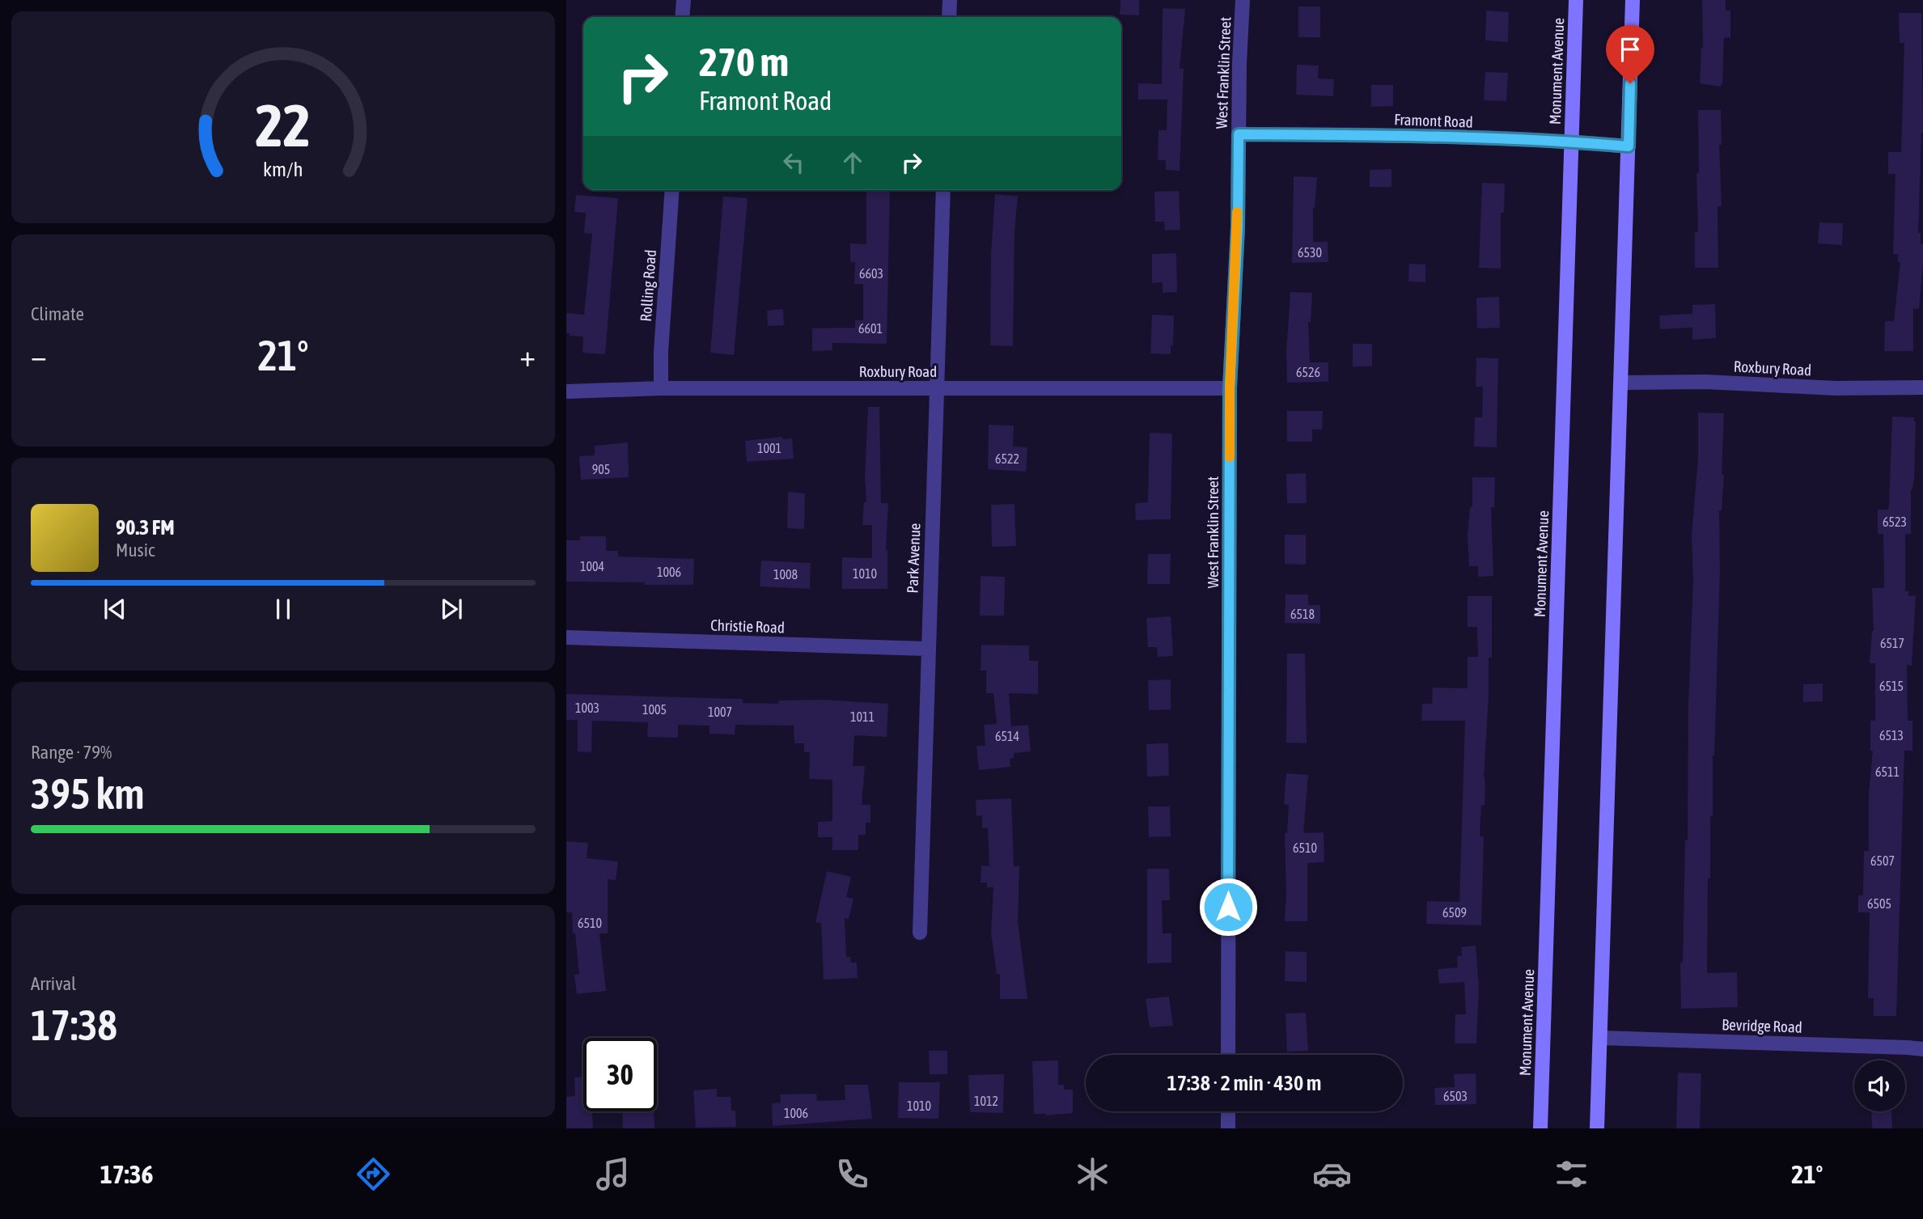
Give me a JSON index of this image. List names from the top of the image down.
{
  "streets": {
    "street": [
      "Monument Avenue",
      "West Franklin Street",
      "Framont Road",
      "Rolling Road",
      "Roxbury Road",
      "Park Avenue",
      "Christie Road",
      "Bevridge Road"
    ]
  },
  "crossings": [
    ["Monument Avenue", "Framont Road"],
    ["West Franklin Street", "Framont Road"],
    ["West Franklin Street", "Roxbury Road"],
    ["Rolling Road", "Roxbury Road"],
    ["Roxbury Road", "Park Avenue"],
    ["Park Avenue", "Christie Road"]
  ],
  "house_numbers": [
    "6530",
    "6603",
    "6601",
    "6526",
    "1001",
    "6522",
    "905",
    "6523",
    "1004",
    "1006",
    "1010",
    "1008",
    "6518",
    "6517",
    "6515",
    "1003",
    "1005",
    "1007",
    "1011",
    "6513",
    "6514",
    "6511",
    "6510",
    "6507",
    "6505",
    "6509",
    "6510",
    "6503",
    "1012",
    "1010",
    "1006"
  ],
  "page": {
    "turn": ["270 m", "Framont Road"],
    "tile": [
      "Climate",
      ["Range · 79%", "395 km"],
      ["Arrival", "17:38"]
    ],
    "heat": ["−", "21°", "+"],
    "song": ["90.3 FM", "Music"],
    "limit": "30",
    "trip": "17:38 · 2 min · 430 m",
    "tabs": ["17:36", "21°"],
    "gauge": ["22", "km/h"]
  }
}
